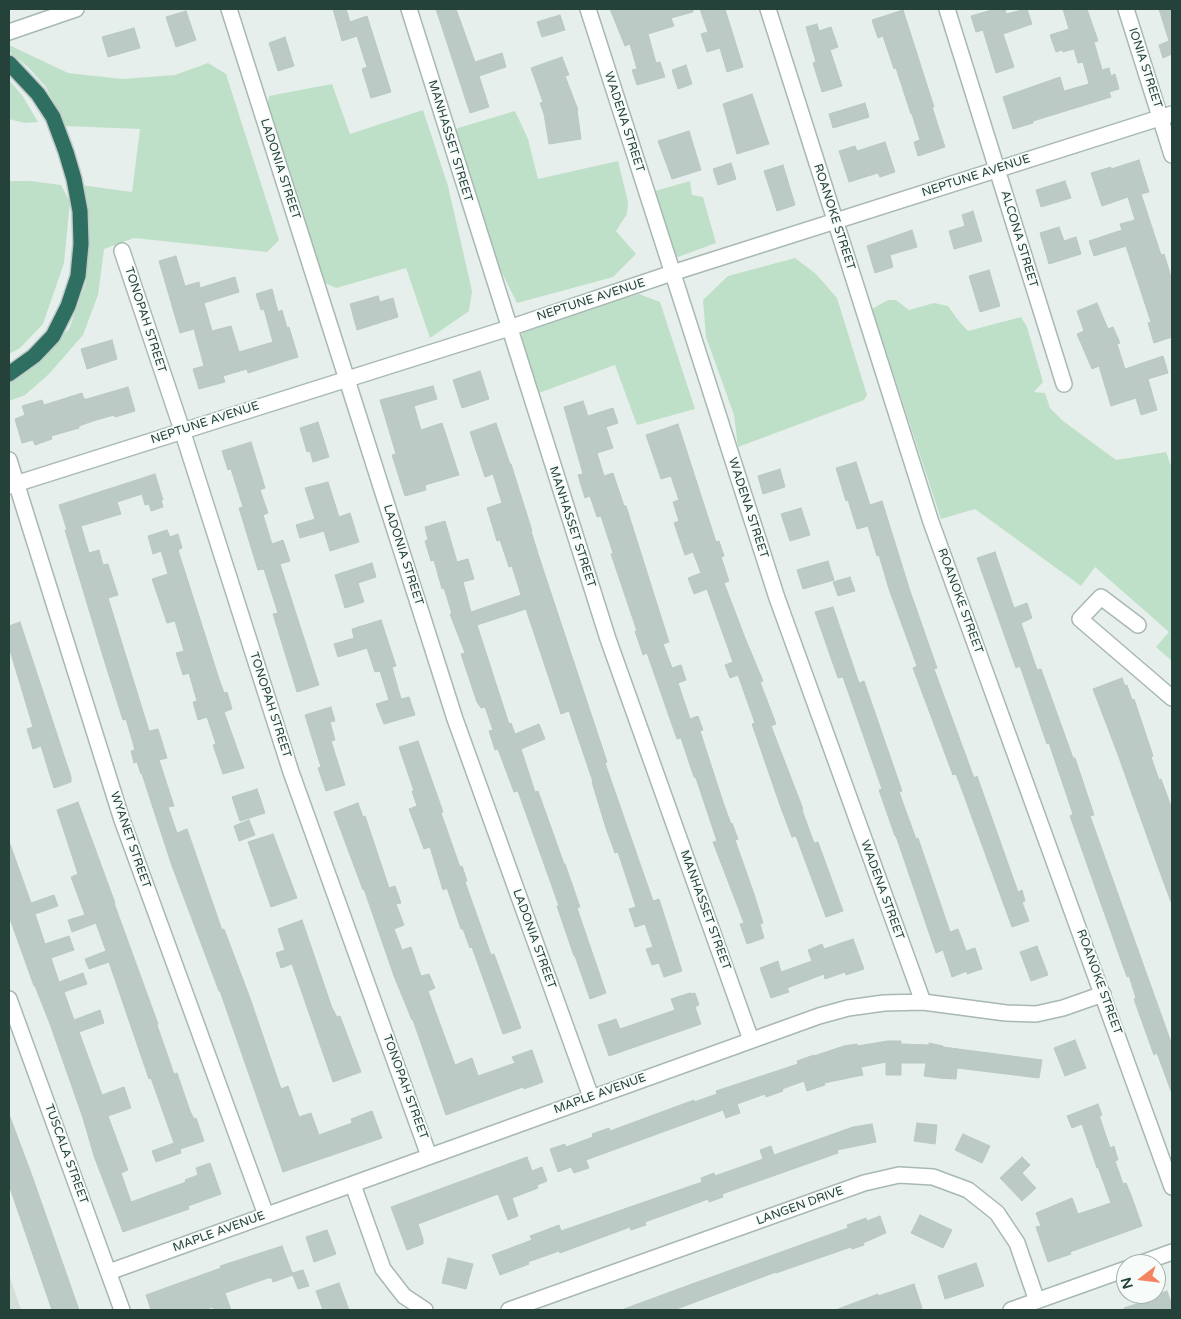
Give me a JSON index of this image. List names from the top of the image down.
{
  "streets": {
    "street": [
      "IONIA STREET",
      "WADENA STREET",
      "MANHASSET STREET",
      "LADONIA STREET",
      "NEPTUNE AVENUE",
      "ROANOKE STREET",
      "ALCONA STREET",
      "TONOPAH STREET",
      "WYANET STREET",
      "MAPLE AVENUE",
      "TUSCALA STREET",
      "LANGEN DRIVE"
    ]
  },
  "crossings": [
    ["IONIA STREET", "NEPTUNE AVENUE"],
    ["WADENA STREET", "NEPTUNE AVENUE"],
    ["WADENA STREET", "MAPLE AVENUE"],
    ["MANHASSET STREET", "NEPTUNE AVENUE"],
    ["MANHASSET STREET", "MAPLE AVENUE"],
    ["LADONIA STREET", "NEPTUNE AVENUE"],
    ["LADONIA STREET", "MAPLE AVENUE"],
    ["NEPTUNE AVENUE", "ROANOKE STREET"],
    ["NEPTUNE AVENUE", "ALCONA STREET"],
    ["NEPTUNE AVENUE", "TONOPAH STREET"],
    ["NEPTUNE AVENUE", "WYANET STREET"],
    ["ROANOKE STREET", "MAPLE AVENUE"],
    ["TONOPAH STREET", "MAPLE AVENUE"],
    ["WYANET STREET", "MAPLE AVENUE"],
    ["MAPLE AVENUE", "TUSCALA STREET"]
  ],
  "north": "left"
}
